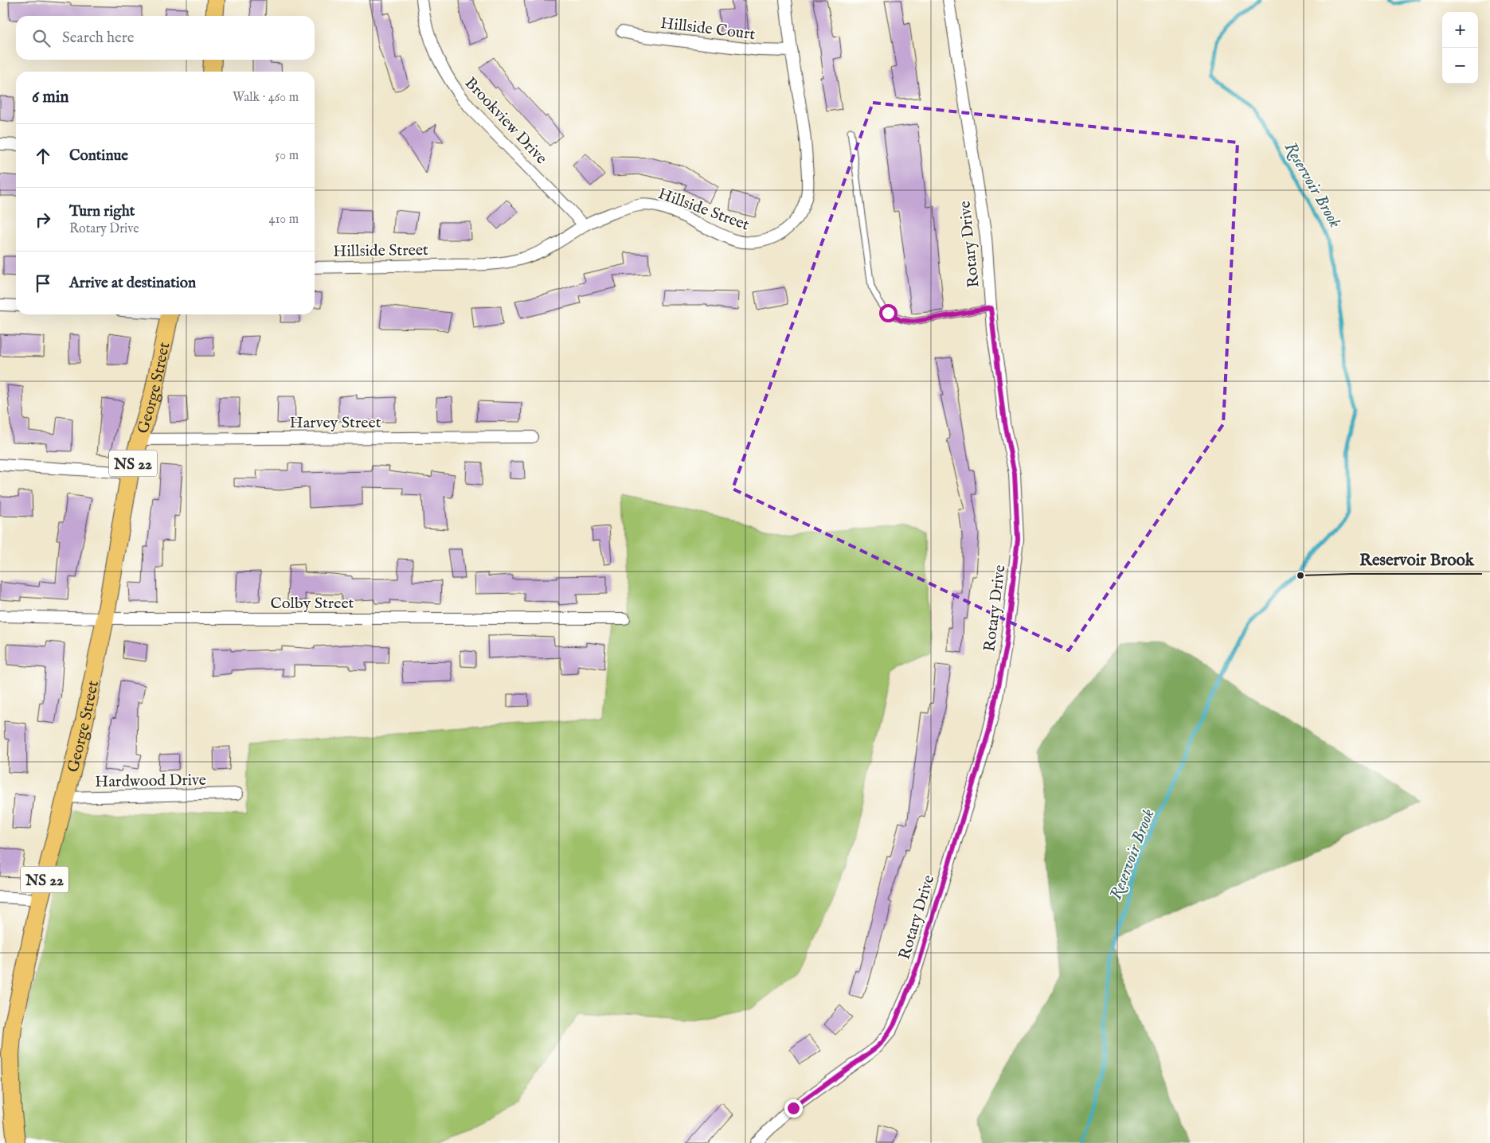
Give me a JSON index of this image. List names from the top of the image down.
{
  "streets": {
    "main road": ["George Street", "NS 22"],
    "street": [
      "Hillside Court",
      "Brookview Drive",
      "Hillside Street",
      "Rotary Drive",
      "Harvey Street",
      "Colby Street",
      "Hardwood Drive"
    ]
  },
  "crossings": [
    ["Hillside Court", "Hillside Street"],
    ["Brookview Drive", "Hillside Street"],
    ["George Street", "Harvey Street"],
    ["George Street", "Colby Street"],
    ["George Street", "Hardwood Drive"]
  ],
  "water": ["Reservoir Brook"],
  "places": ["Reservoir Brook"],
  "page": {
    "map_buttons": ["+", "−"],
    "search": "Search here",
    "heading": ["6 min", "Walk · 460 m"],
    "list": [
      ["Continue", "50 m"],
      ["Turn right", "Rotary Drive", "410 m"],
      "Arrive at destination"
    ]
  }
}
